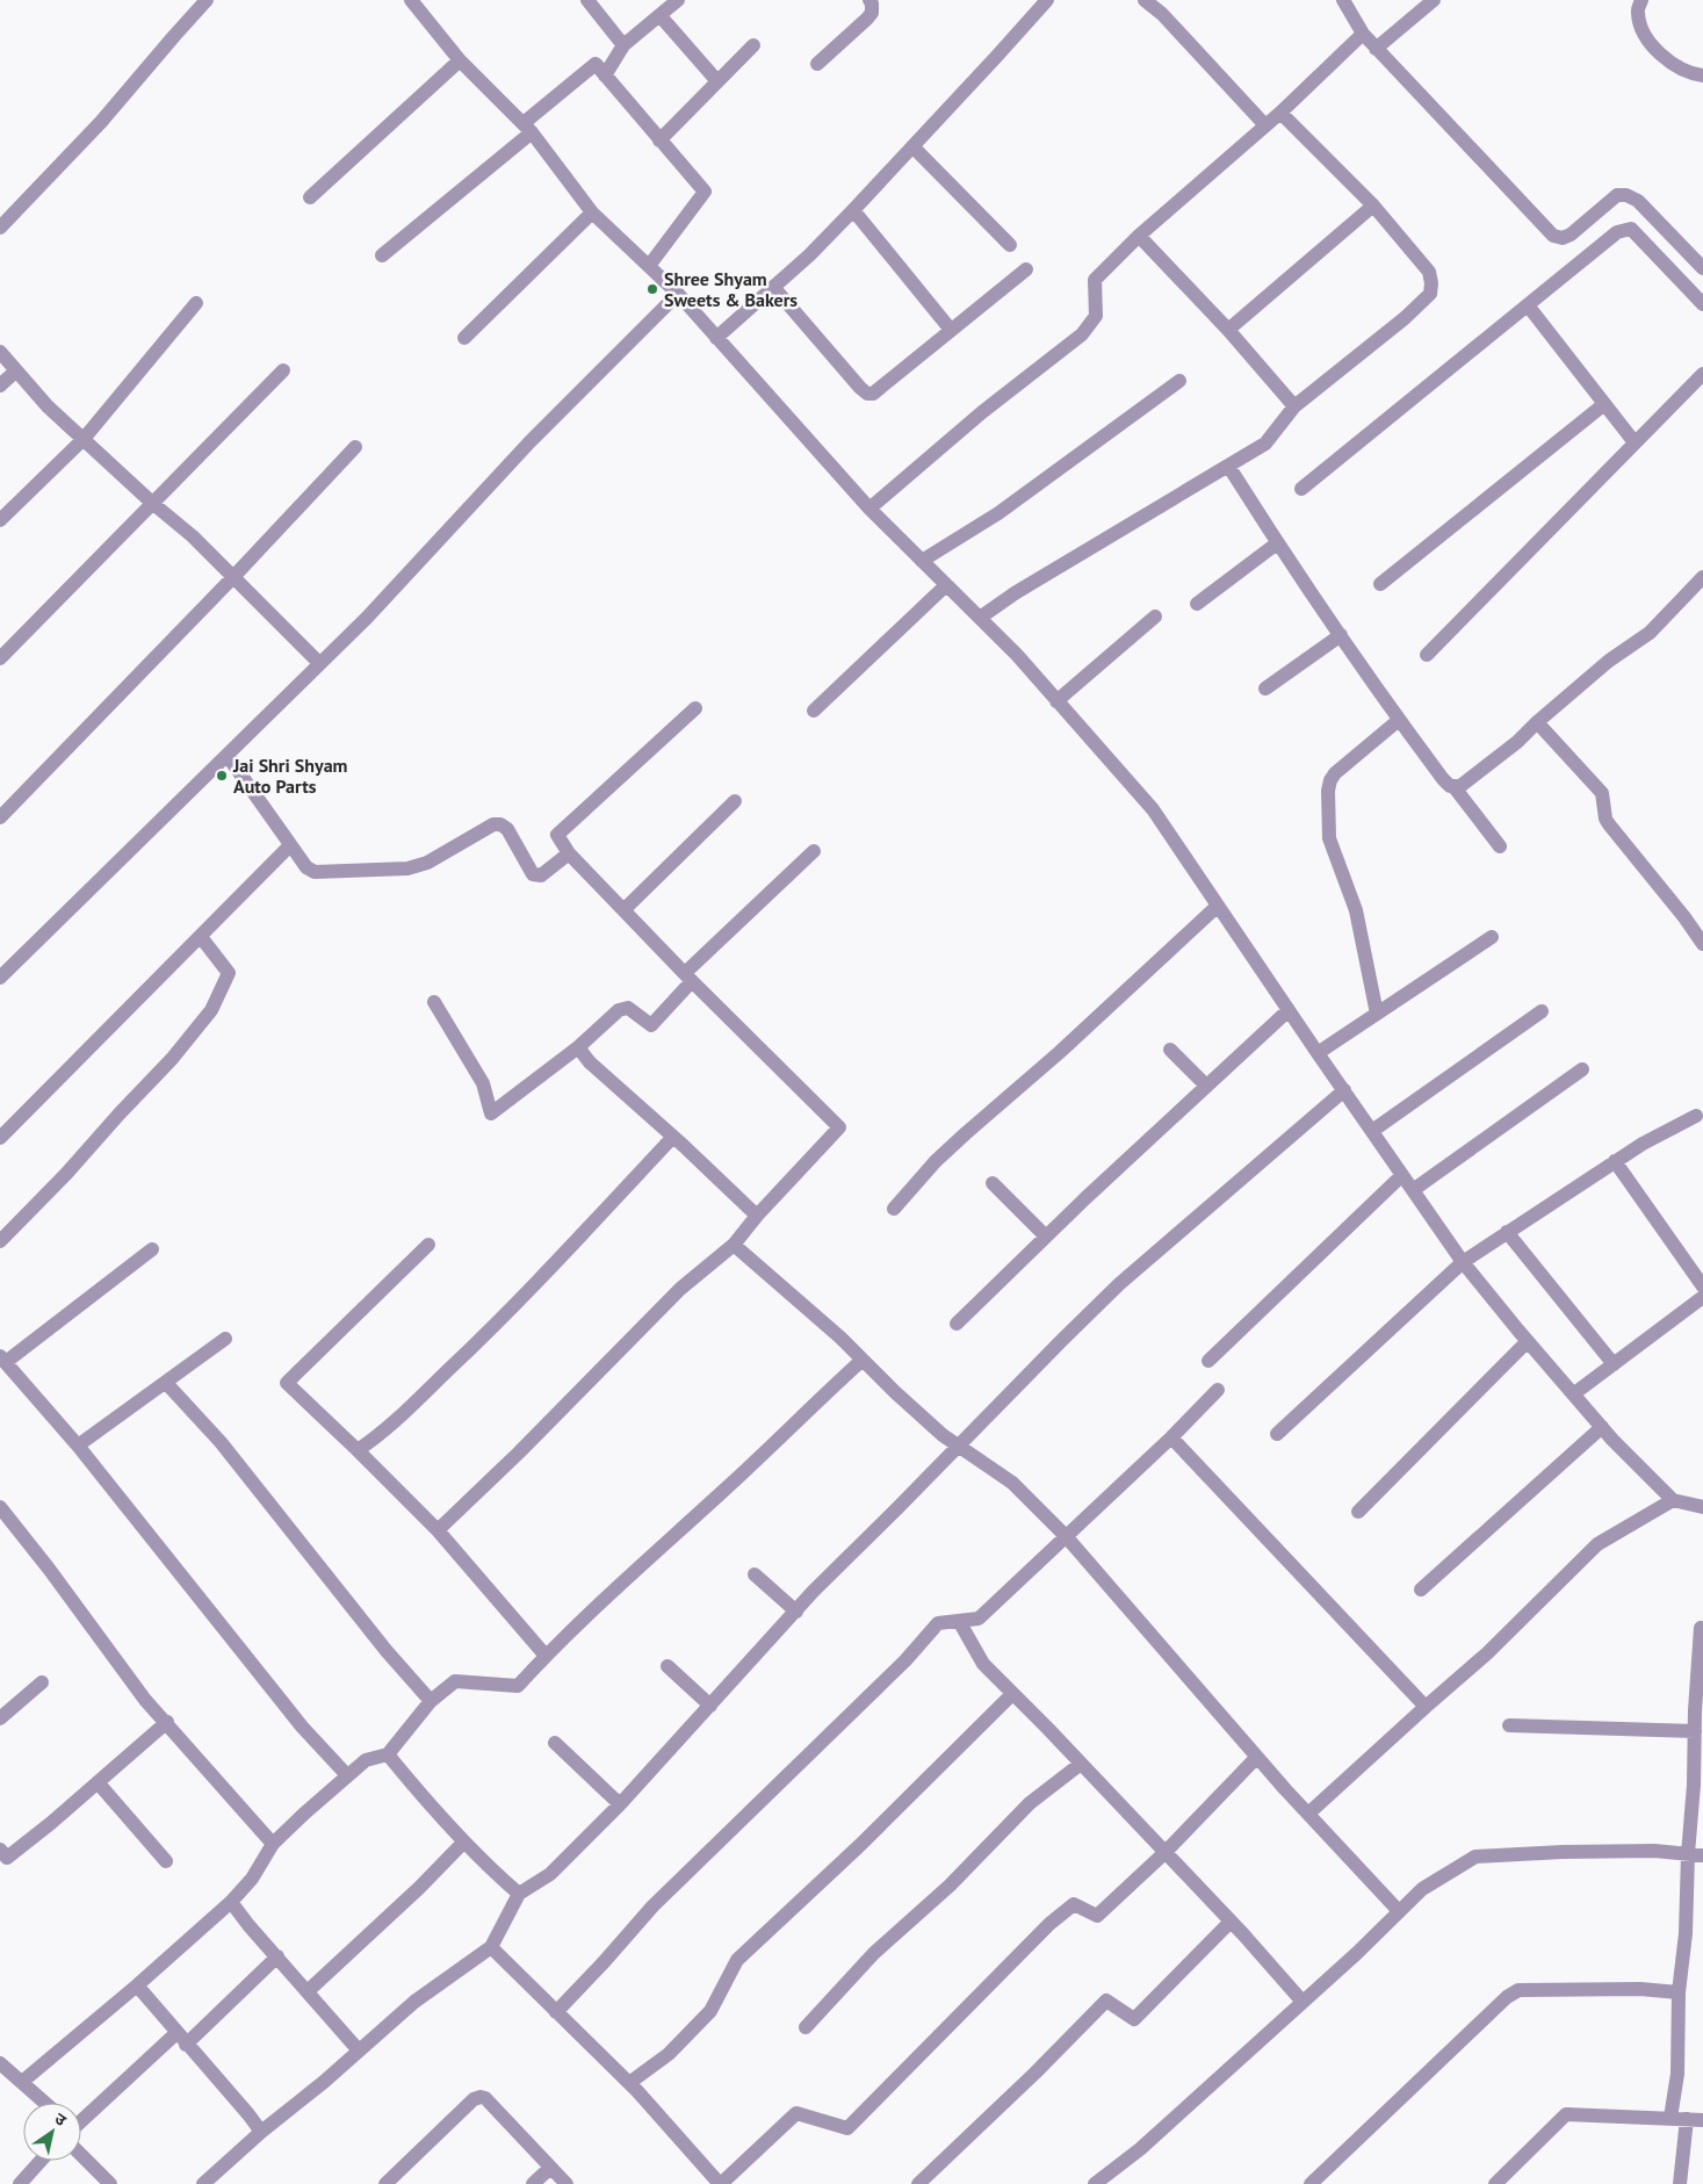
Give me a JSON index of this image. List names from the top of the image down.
{
  "places": ["Shree Shyam Sweets & Bakers", "Jai Shri Shyam Auto Parts"],
  "north": "top right"
}
